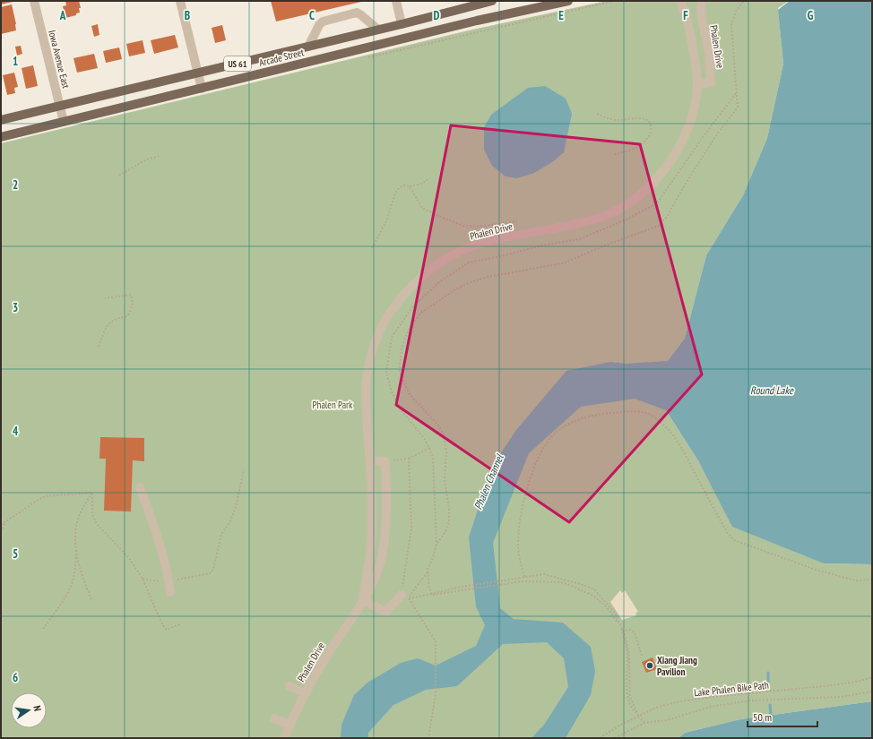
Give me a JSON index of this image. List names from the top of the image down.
{
  "streets": {
    "main road": ["Arcade Street", "US 61"],
    "street": ["Phalen Drive", "Iowa Avenue East"],
    "path": ["Lake Phalen Bike Path"]
  },
  "crossings": [
    ["Arcade Street", "Iowa Avenue East"]
  ],
  "water": ["Round Lake", "Phalen Channel"],
  "parks": ["Phalen Park"],
  "places": ["Xiang Jiang Pavilion"],
  "scale_bar": "50 m",
  "north": "right",
  "grid": {
    "columns": [
      "A",
      "B",
      "C",
      "D",
      "E",
      "F",
      "G"
    ],
    "rows": [
      "1",
      "2",
      "3",
      "4",
      "5",
      "6"
    ]
  }
}
